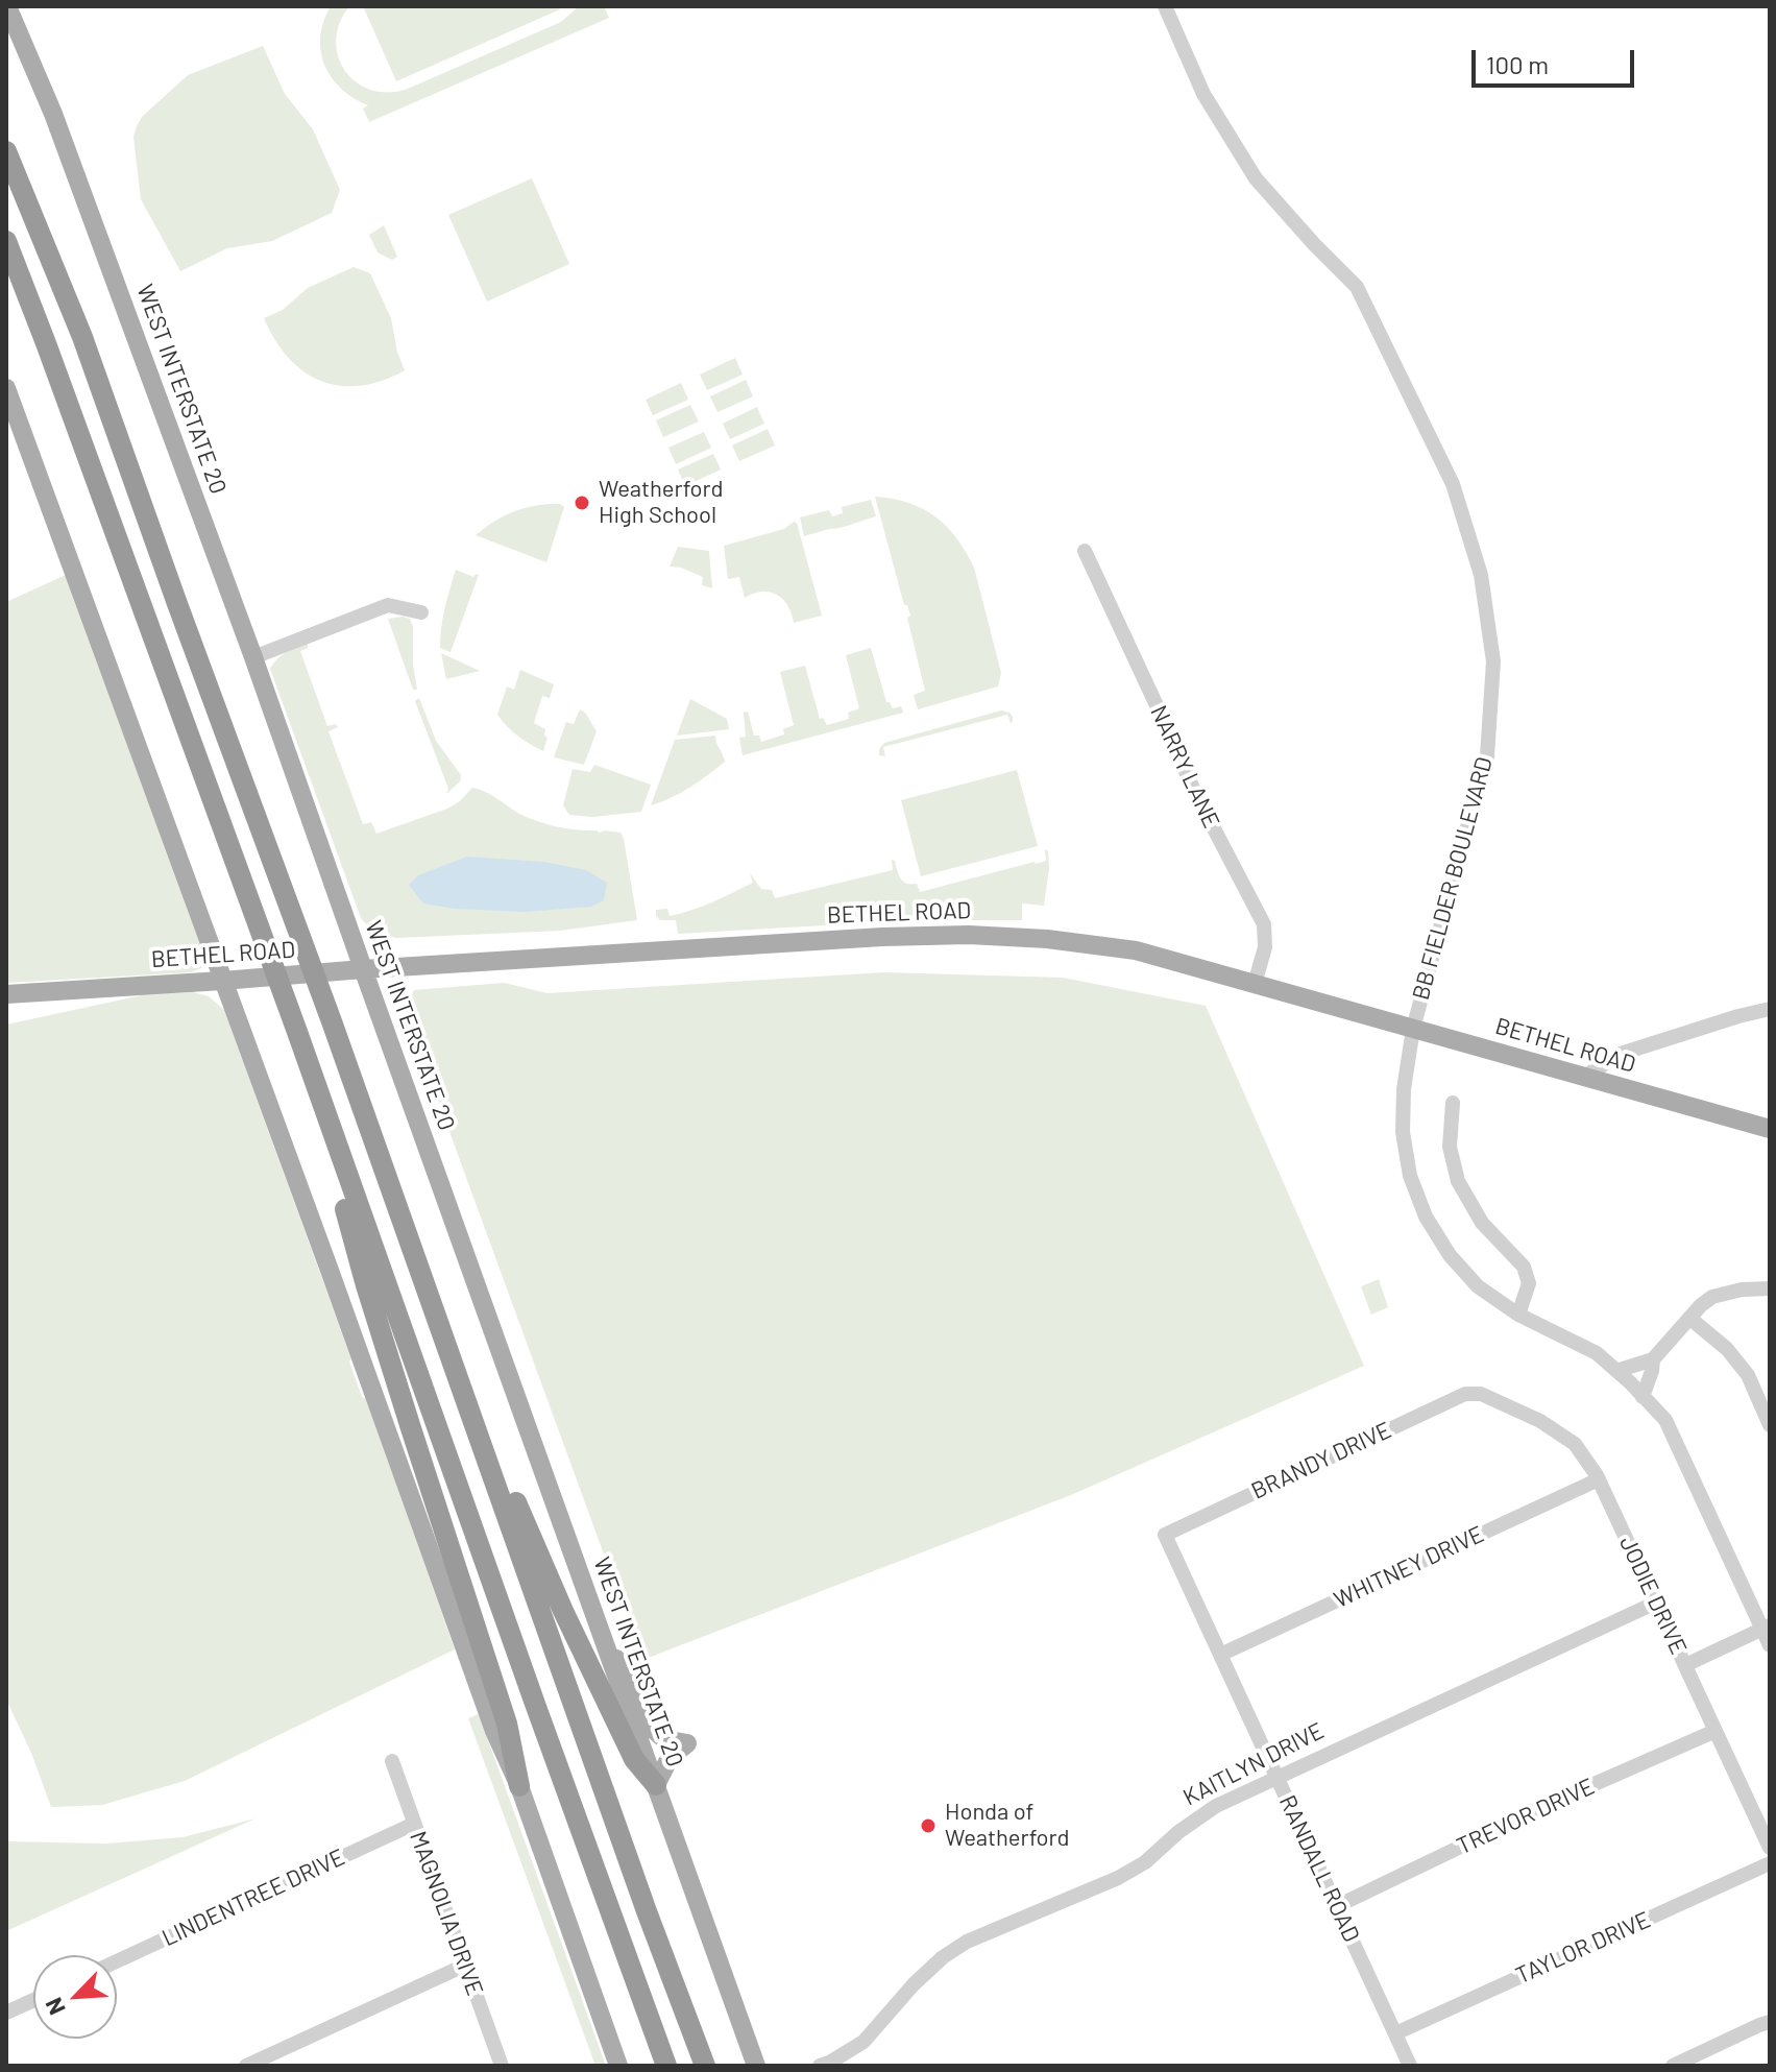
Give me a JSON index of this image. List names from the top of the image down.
{
  "streets": {
    "main road": ["WEST INTERSTATE 20", "BETHEL ROAD"],
    "street": [
      "NARRY LANE",
      "BB FIELDER BOULEVARD",
      "BRANDY DRIVE",
      "WHITNEY DRIVE",
      "JODIE DRIVE",
      "KAITLYN DRIVE",
      "TREVOR DRIVE",
      "RANDALL ROAD",
      "LINDENTREE DRIVE",
      "MAGNOLIA DRIVE",
      "TAYLOR DRIVE"
    ]
  },
  "crossings": [
    ["WEST INTERSTATE 20", "BETHEL ROAD"],
    ["NARRY LANE", "BETHEL ROAD"],
    ["BB FIELDER BOULEVARD", "BETHEL ROAD"],
    ["BRANDY DRIVE", "JODIE DRIVE"],
    ["BRANDY DRIVE", "RANDALL ROAD"],
    ["WHITNEY DRIVE", "JODIE DRIVE"],
    ["WHITNEY DRIVE", "RANDALL ROAD"],
    ["JODIE DRIVE", "KAITLYN DRIVE"],
    ["JODIE DRIVE", "TREVOR DRIVE"],
    ["KAITLYN DRIVE", "RANDALL ROAD"],
    ["TREVOR DRIVE", "RANDALL ROAD"],
    ["RANDALL ROAD", "TAYLOR DRIVE"],
    ["LINDENTREE DRIVE", "MAGNOLIA DRIVE"]
  ],
  "places": ["Weatherford High School", "Honda of Weatherford"],
  "scale_bar": "100 m",
  "north": "bottom left"
}
